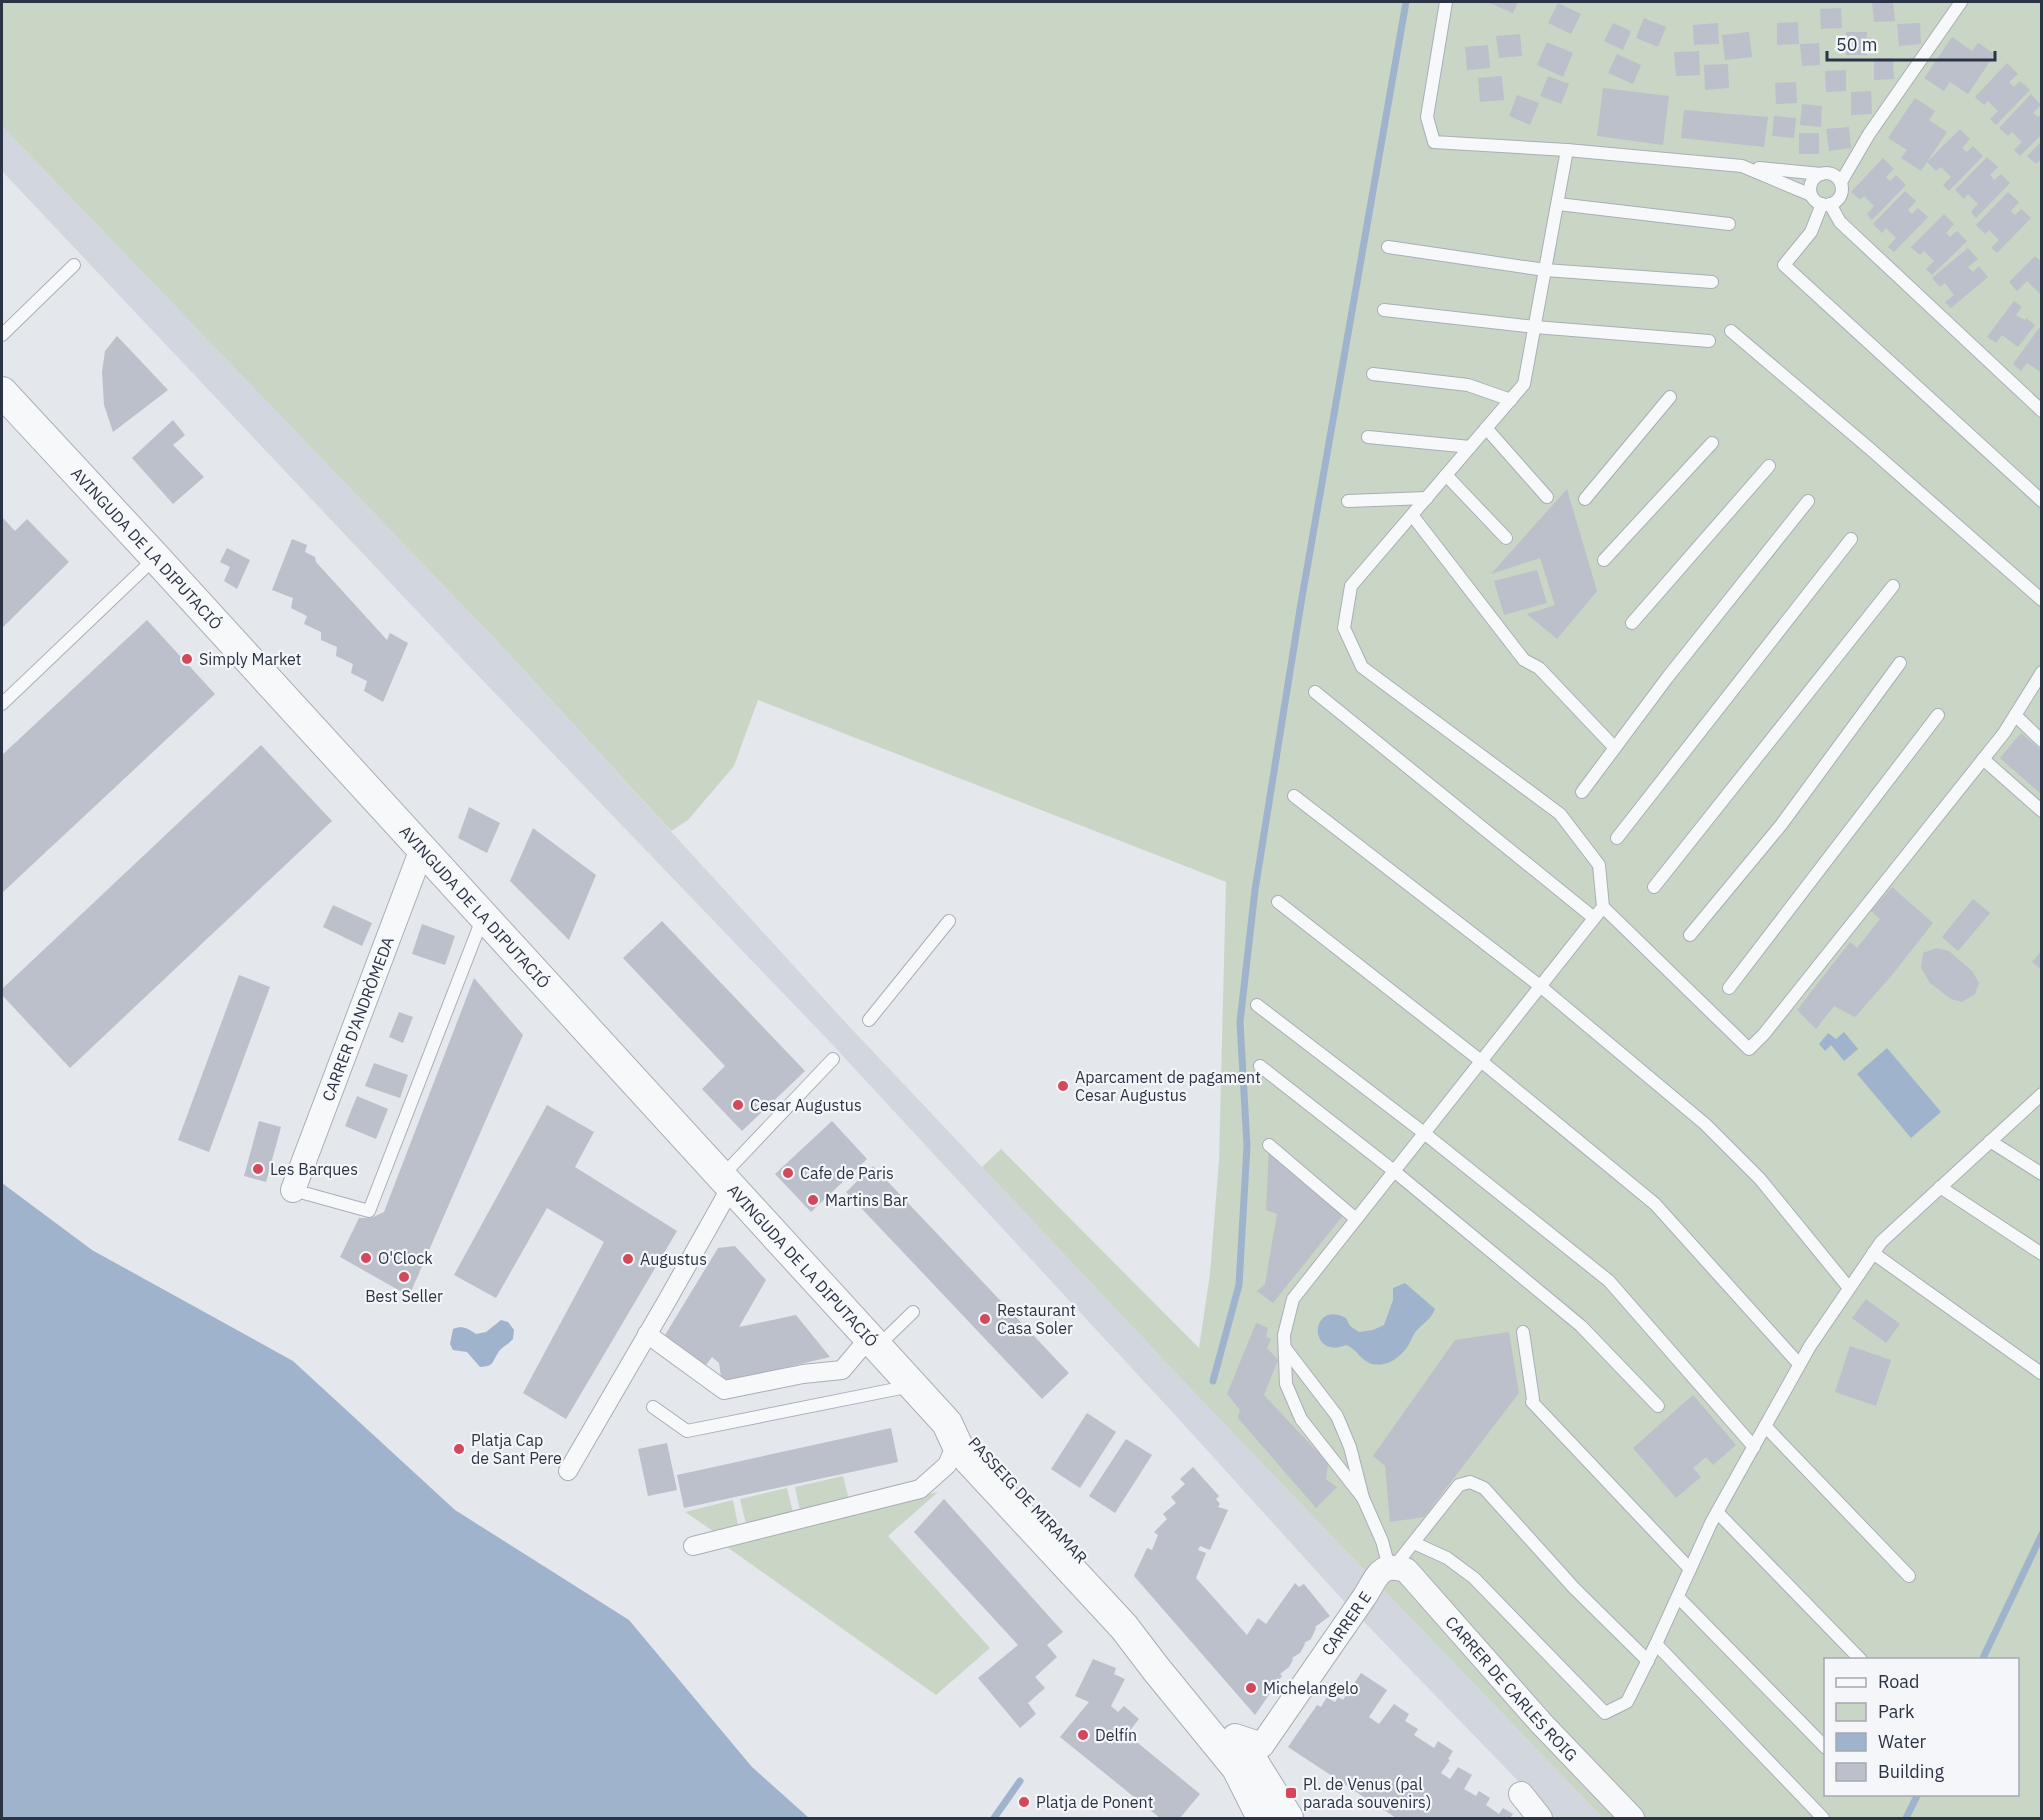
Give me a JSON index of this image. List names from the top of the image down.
{
  "streets": {
    "street": [
      "AVINGUDA DE LA DIPUTACIÓ",
      "CARRER D'ANDRÒMEDA",
      "PASSEIG DE MIRAMAR",
      "CARRER E",
      "CARRER DE CARLES ROIG"
    ]
  },
  "crossings": [
    ["AVINGUDA DE LA DIPUTACIÓ", "CARRER D'ANDRÒMEDA"],
    ["AVINGUDA DE LA DIPUTACIÓ", "PASSEIG DE MIRAMAR"],
    ["PASSEIG DE MIRAMAR", "CARRER E"],
    ["CARRER E", "CARRER DE CARLES ROIG"]
  ],
  "places": {
    "other": [
      "Simply Market",
      "Aparcament de pagament Cesar Augustus",
      "Cesar Augustus",
      "Les Barques",
      "Cafe de Paris",
      "Martins Bar",
      "O'Clock",
      "Augustus",
      "Best Seller",
      "Restaurant Casa Soler",
      "Platja Cap de Sant Pere",
      "Michelangelo",
      "Delfín",
      "Platja de Ponent"
    ],
    "transit": ["Pl. de Venus (pal parada souvenirs)"]
  },
  "legend": [
    "Road",
    "Park",
    "Water",
    "Building"
  ],
  "scale_bar": "50 m"
}
